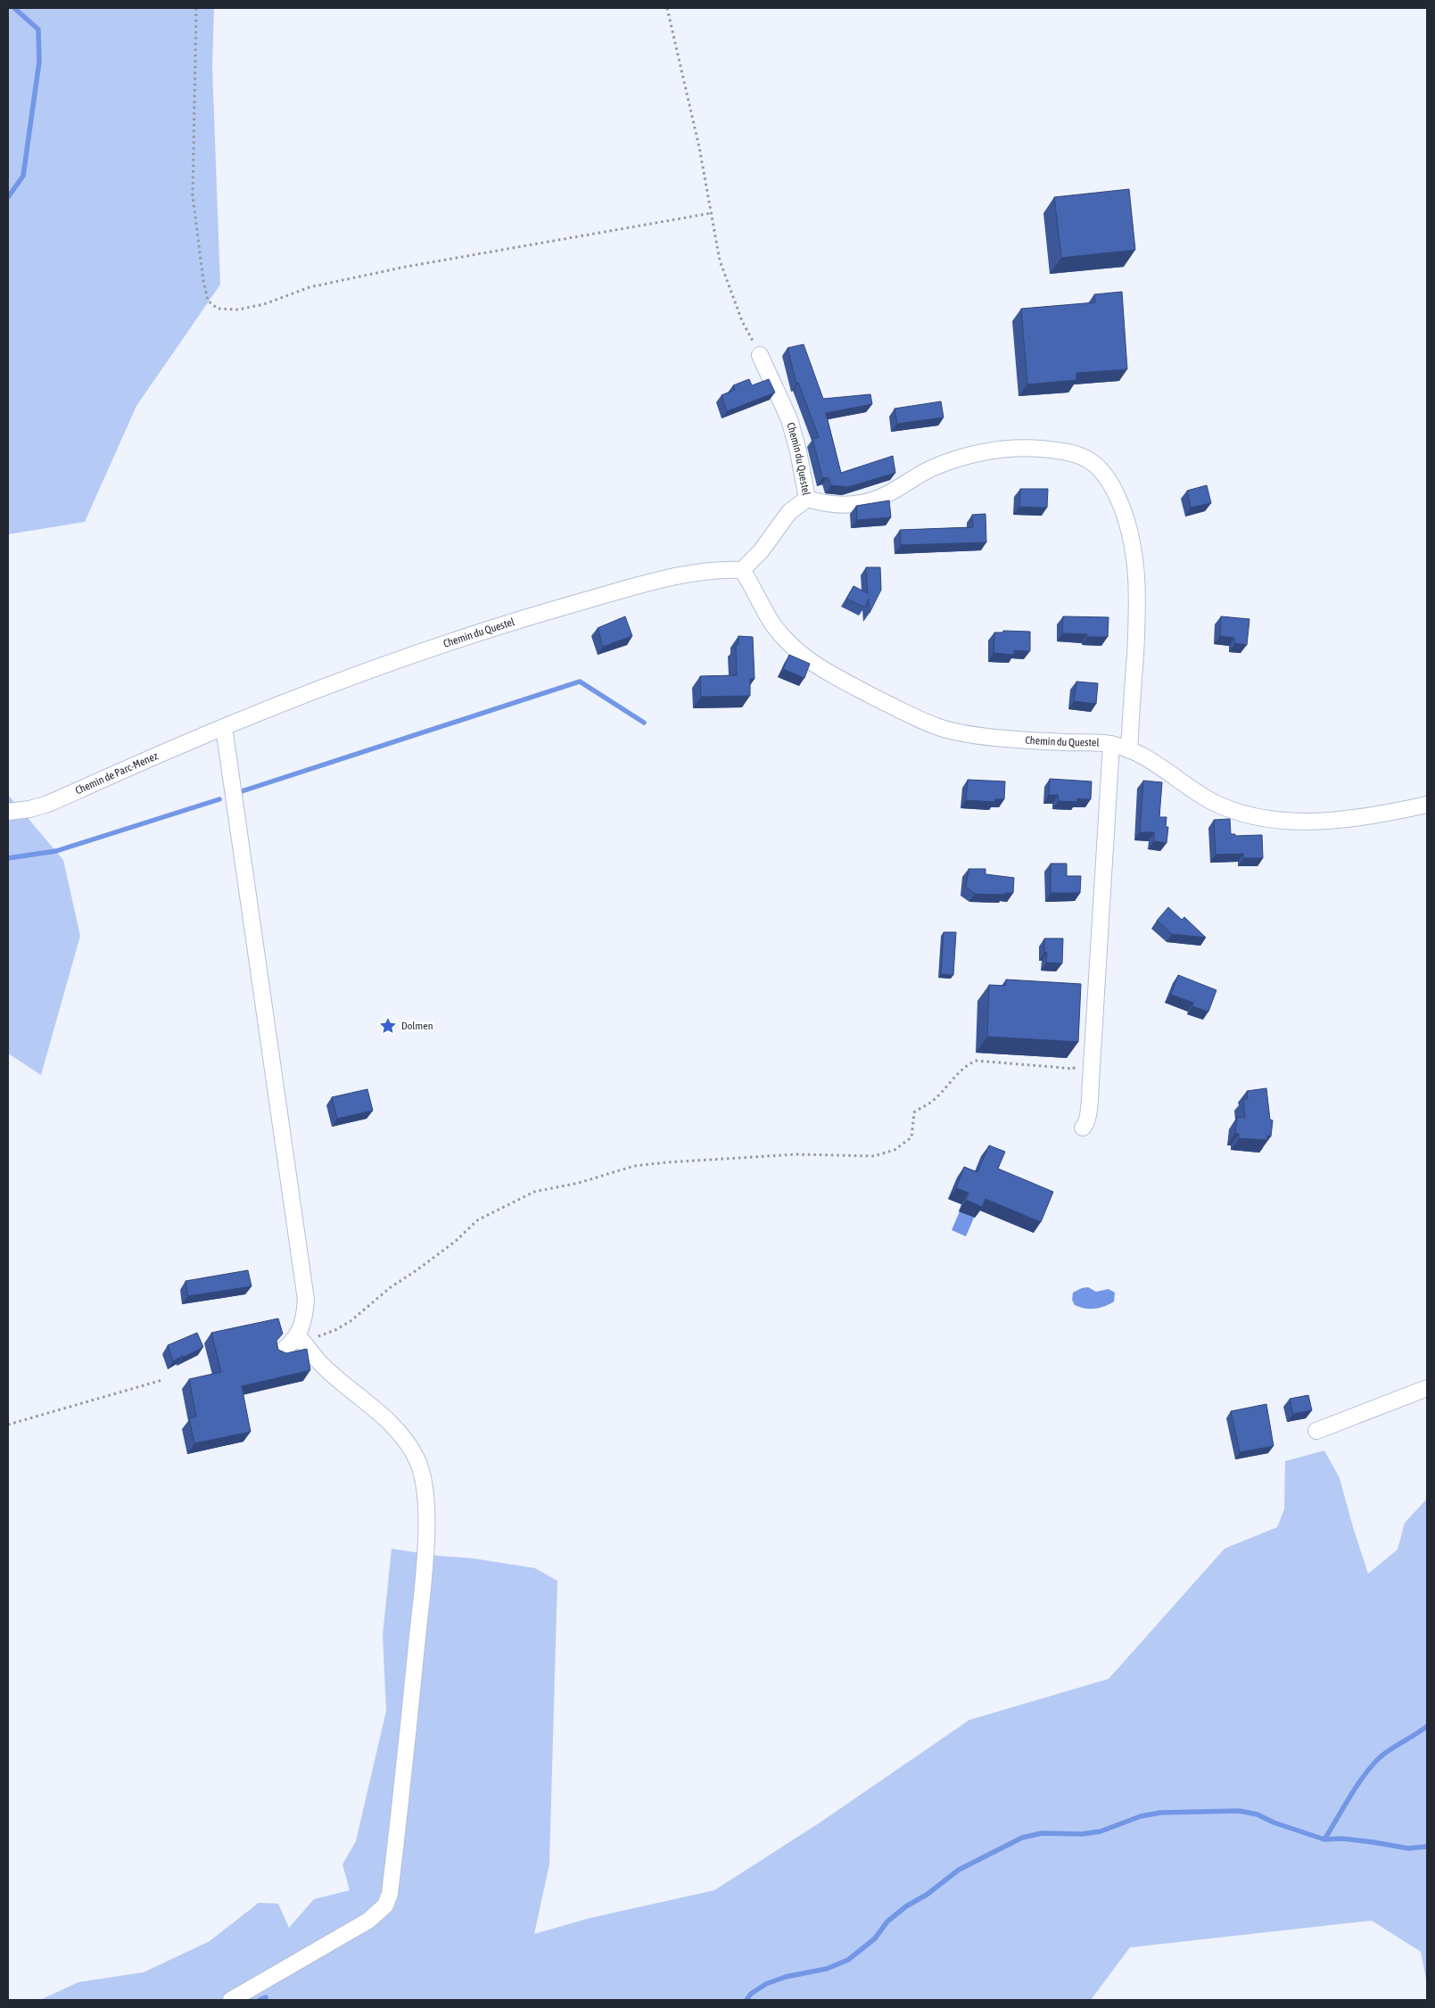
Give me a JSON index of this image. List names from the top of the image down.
{
  "streets": {
    "street": ["Chemin du Questel", "Chemin de Parc-Menez"]
  },
  "crossings": [
    ["Chemin du Questel", "Chemin de Parc-Menez"]
  ],
  "places": {
    "place": ["Dolmen"]
  }
}
